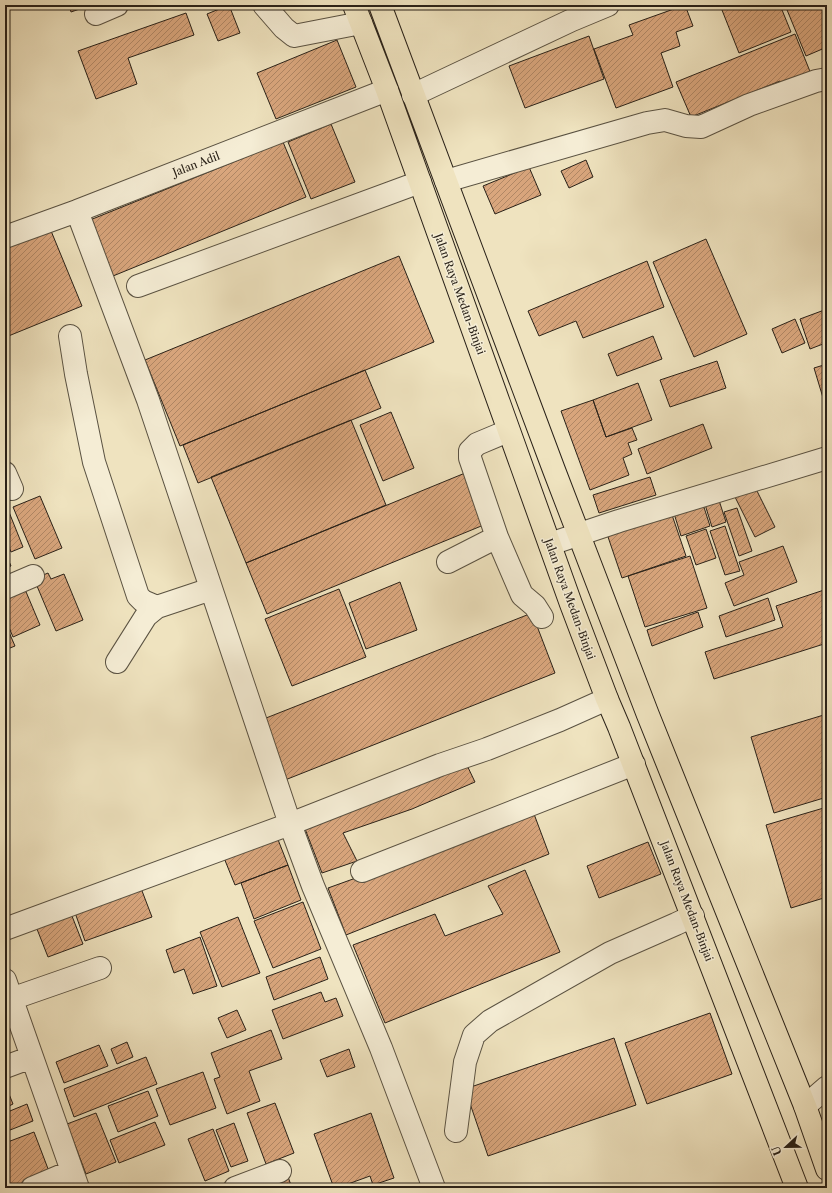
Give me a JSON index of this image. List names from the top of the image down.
{
  "streets": {
    "highway": ["Jalan Raya Medan-Binjai"],
    "street": ["Jalan Adil"]
  },
  "crossings": [
    ["Jalan Adil", "Jalan Raya Medan-Binjai"]
  ],
  "north": "left"
}
